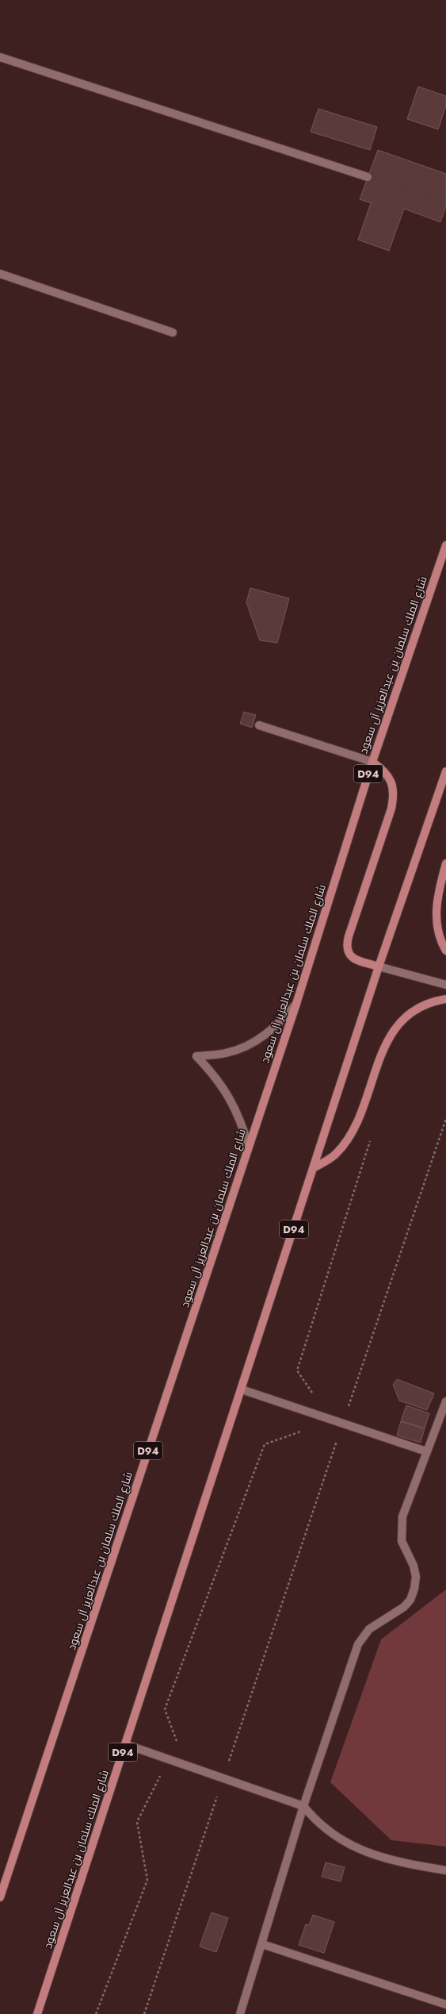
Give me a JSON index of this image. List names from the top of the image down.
{
  "streets": {
    "main road": ["شارع الملك سلمان بن عبدالعزيز آل سعود", "D94"]
  }
}
